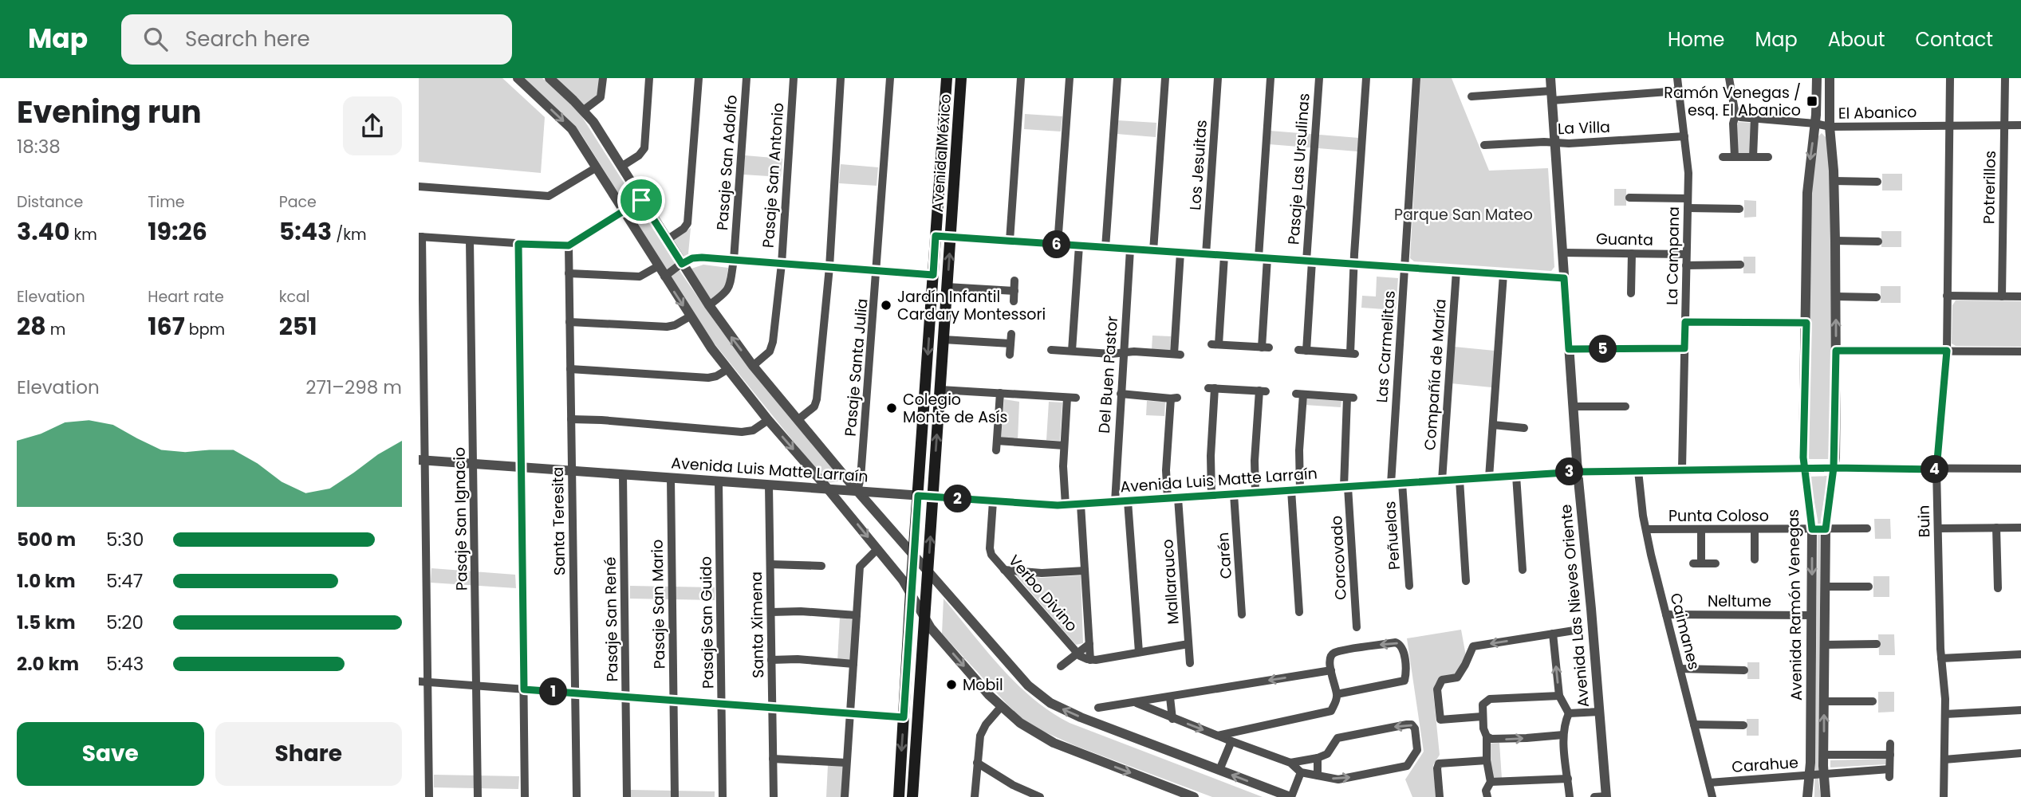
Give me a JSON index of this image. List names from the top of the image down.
{
  "streets": {
    "main road": ["Avenida México"],
    "street": [
      "El Abanico",
      "La Villa",
      "Pasaje San Adolfo",
      "Los Jesuitas",
      "Pasaje Las Ursulinas",
      "Pasaje San Antonio",
      "Potrerillos",
      "Guanta",
      "La Campana",
      "Las Carmelitas",
      "Pasaje Santa Julia",
      "Del Buen Pastor",
      "Compañía de María",
      "Avenida Luis Matte Larraín",
      "Punta Coloso",
      "Pasaje San Ignacio",
      "Santa Teresita",
      "Buin",
      "Peñuelas",
      "Carén",
      "Corcovado",
      "Mallarauco",
      "Verbo Divino",
      "Neltume",
      "Pasaje San Mario",
      "Avenida Ramón Venegas",
      "Avenida Las Nieves Oriente",
      "Pasaje San René",
      "Pasaje San Guido",
      "Santa Ximena",
      "Caimanes",
      "Carahue"
    ]
  },
  "crossings": [
    ["El Abanico", "Potrerillos"],
    ["El Abanico", "Buin"],
    ["El Abanico", "Avenida Ramón Venegas"],
    ["La Villa", "La Campana"],
    ["La Villa", "Avenida Las Nieves Oriente"],
    ["Avenida México", "Avenida Luis Matte Larraín"],
    ["Guanta", "La Campana"],
    ["Guanta", "Avenida Las Nieves Oriente"],
    ["La Campana", "Avenida Luis Matte Larraín"],
    ["Las Carmelitas", "Avenida Luis Matte Larraín"],
    ["Pasaje Santa Julia", "Avenida Luis Matte Larraín"],
    ["Del Buen Pastor", "Avenida Luis Matte Larraín"],
    ["Del Buen Pastor", "Mallarauco"],
    ["Compañía de María", "Avenida Luis Matte Larraín"],
    ["Avenida Luis Matte Larraín", "Pasaje San Ignacio"],
    ["Avenida Luis Matte Larraín", "Santa Teresita"],
    ["Avenida Luis Matte Larraín", "Buin"],
    ["Avenida Luis Matte Larraín", "Peñuelas"],
    ["Avenida Luis Matte Larraín", "Carén"],
    ["Avenida Luis Matte Larraín", "Corcovado"],
    ["Avenida Luis Matte Larraín", "Mallarauco"],
    ["Avenida Luis Matte Larraín", "Verbo Divino"],
    ["Avenida Luis Matte Larraín", "Pasaje San Mario"],
    ["Avenida Luis Matte Larraín", "Avenida Ramón Venegas"],
    ["Avenida Luis Matte Larraín", "Avenida Las Nieves Oriente"],
    ["Avenida Luis Matte Larraín", "Pasaje San René"],
    ["Avenida Luis Matte Larraín", "Pasaje San Guido"],
    ["Avenida Luis Matte Larraín", "Santa Ximena"],
    ["Avenida Luis Matte Larraín", "Caimanes"],
    ["Punta Coloso", "Avenida Ramón Venegas"],
    ["Punta Coloso", "Caimanes"],
    ["Neltume", "Avenida Ramón Venegas"],
    ["Neltume", "Caimanes"],
    ["Avenida Ramón Venegas", "Carahue"],
    ["Caimanes", "Carahue"]
  ],
  "parks": ["Parque San Mateo"],
  "places": {
    "transit": ["Ramón Venegas / esq. El Abanico"],
    "other": ["Jardín Infantil Cardary Montessori", "Colegio Monte de Asís", "Mobil"]
  },
  "page": {
    "header": "Map",
    "search": "Search here",
    "nav": [
      "Home",
      "Map",
      "About",
      "Contact"
    ],
    "heading": ["Evening run", "18:38"],
    "stats": [
      ["Distance", "3.40 km"],
      ["Time", "19:26"],
      ["Pace", "5:43 /km"],
      ["Elevation", "28 m"],
      ["Heart rate", "167 bpm"],
      ["kcal", "251"]
    ],
    "pins": [
      "6",
      "5",
      "4",
      "3",
      "2",
      "1"
    ],
    "chart": ["Elevation", "271–298 m"],
    "list": [
      {
        "name": "500 m",
        "note": "5:30"
      },
      {
        "name": "1.0 km",
        "note": "5:47"
      },
      {
        "name": "1.5 km",
        "note": "5:20"
      },
      {
        "name": "2.0 km",
        "note": "5:43"
      }
    ],
    "buttons": ["Save", "Share"]
  }
}
